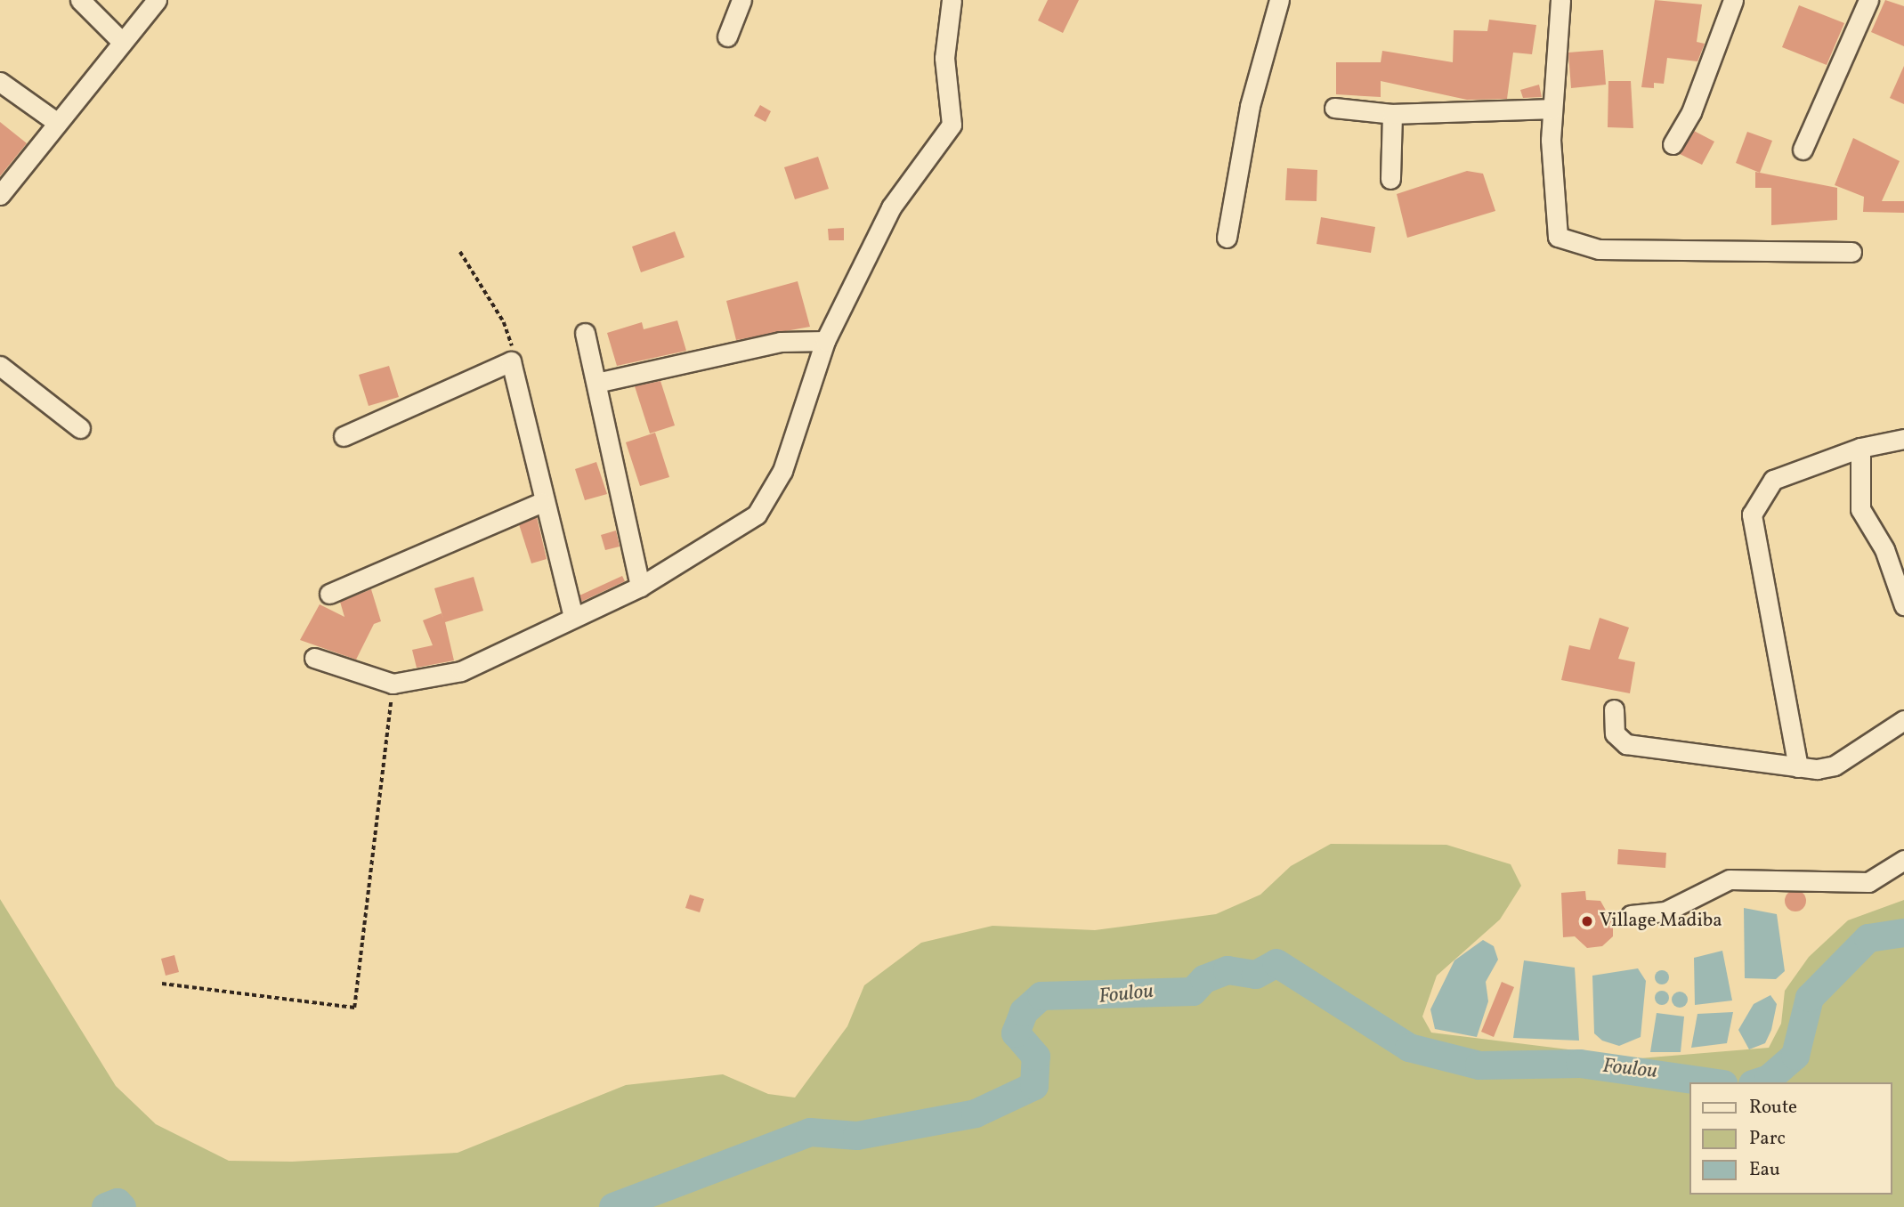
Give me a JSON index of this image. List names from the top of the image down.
{
  "water": ["Foulou"],
  "places": ["Village Madiba"],
  "legend": ["Route", "Parc", "Eau"]
}
